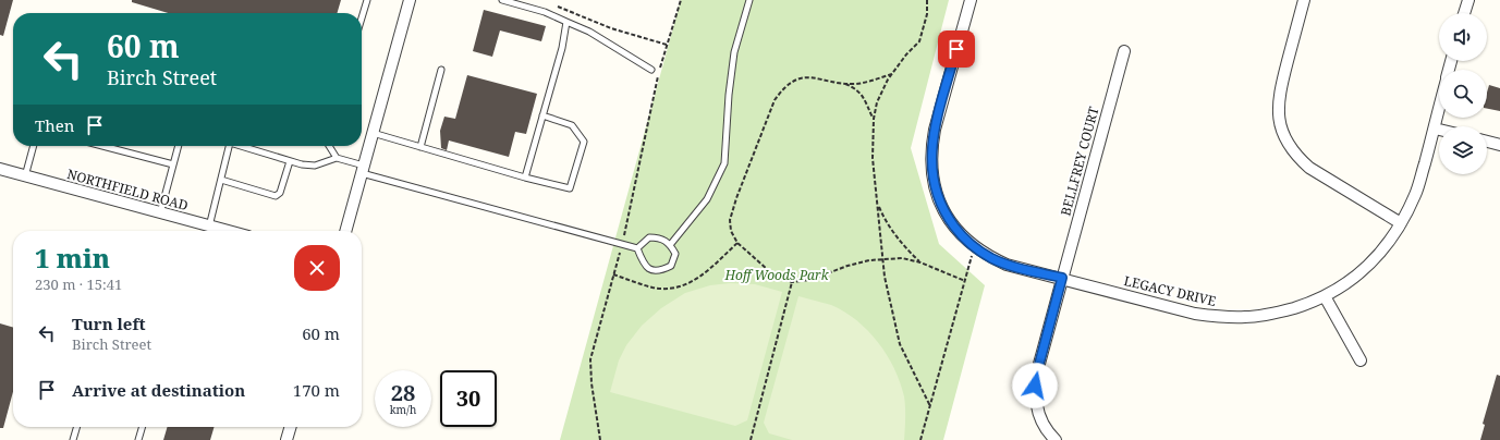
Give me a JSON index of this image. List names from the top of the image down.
{
  "streets": {
    "street": ["BELLFREY COURT", "NORTHFIELD ROAD", "LEGACY DRIVE"]
  },
  "crossings": [
    ["BELLFREY COURT", "LEGACY DRIVE"]
  ],
  "parks": ["Hoff Woods Park"],
  "page": {
    "turn": ["60 m", "Birch Street"],
    "then": "Then",
    "heading": ["1 min", "230 m · 15:41"],
    "list": [
      {
        "name": "Turn left",
        "note": "Birch Street",
        "value": "60 m"
      },
      {
        "name": "Arrive at destination",
        "value": "170 m"
      }
    ],
    "speed": "28 km/h",
    "limit": "30"
  }
}
